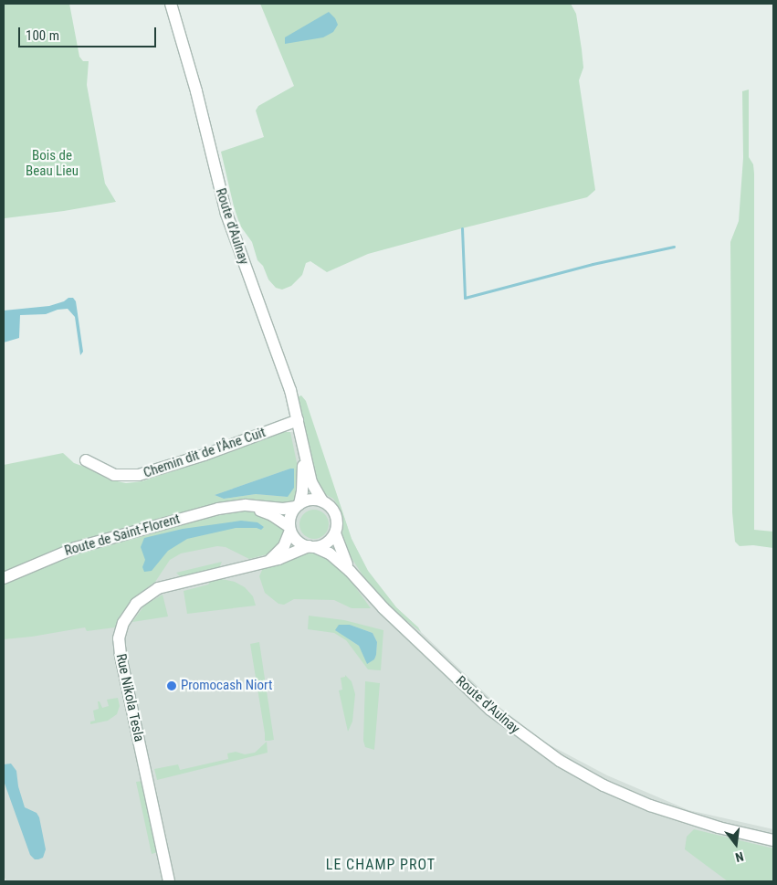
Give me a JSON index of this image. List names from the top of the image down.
{
  "streets": {
    "street": [
      "Route d'Aulnay",
      "Chemin dit de l'Âne Cuit",
      "Route de Saint-Florent",
      "Rue Nikola Tesla"
    ]
  },
  "crossings": [
    ["Route d'Aulnay", "Chemin dit de l'Âne Cuit"],
    ["Route d'Aulnay", "Route de Saint-Florent"],
    ["Route d'Aulnay", "Rue Nikola Tesla"],
    ["Route de Saint-Florent", "Rue Nikola Tesla"]
  ],
  "districts": ["LE CHAMP PROT"],
  "parks": ["Bois de Beau Lieu"],
  "places": ["Promocash Niort"],
  "scale_bar": "100 m",
  "north": "bottom"
}
